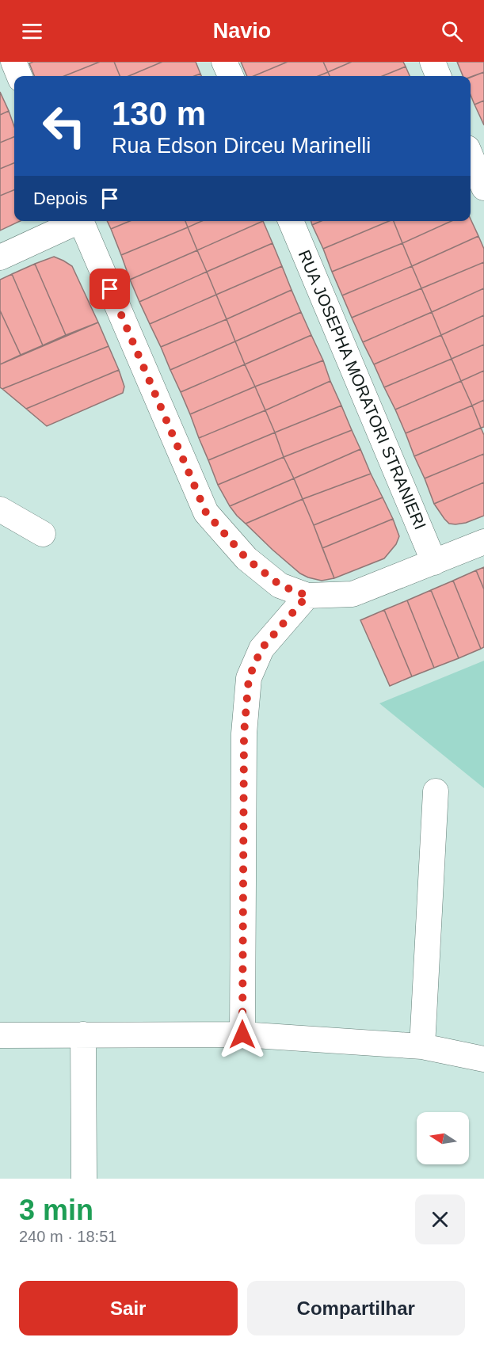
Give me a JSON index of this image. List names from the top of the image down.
{
  "streets": {
    "street": ["RUA JOSEPHA MORATORI STRANIERI"]
  },
  "north": "left",
  "page": {
    "header": "Navio",
    "turn": ["130 m", "Rua Edson Dirceu Marinelli"],
    "then": "Depois",
    "heading": ["3 min", "240 m · 18:51"],
    "buttons": ["Sair", "Compartilhar"]
  }
}
